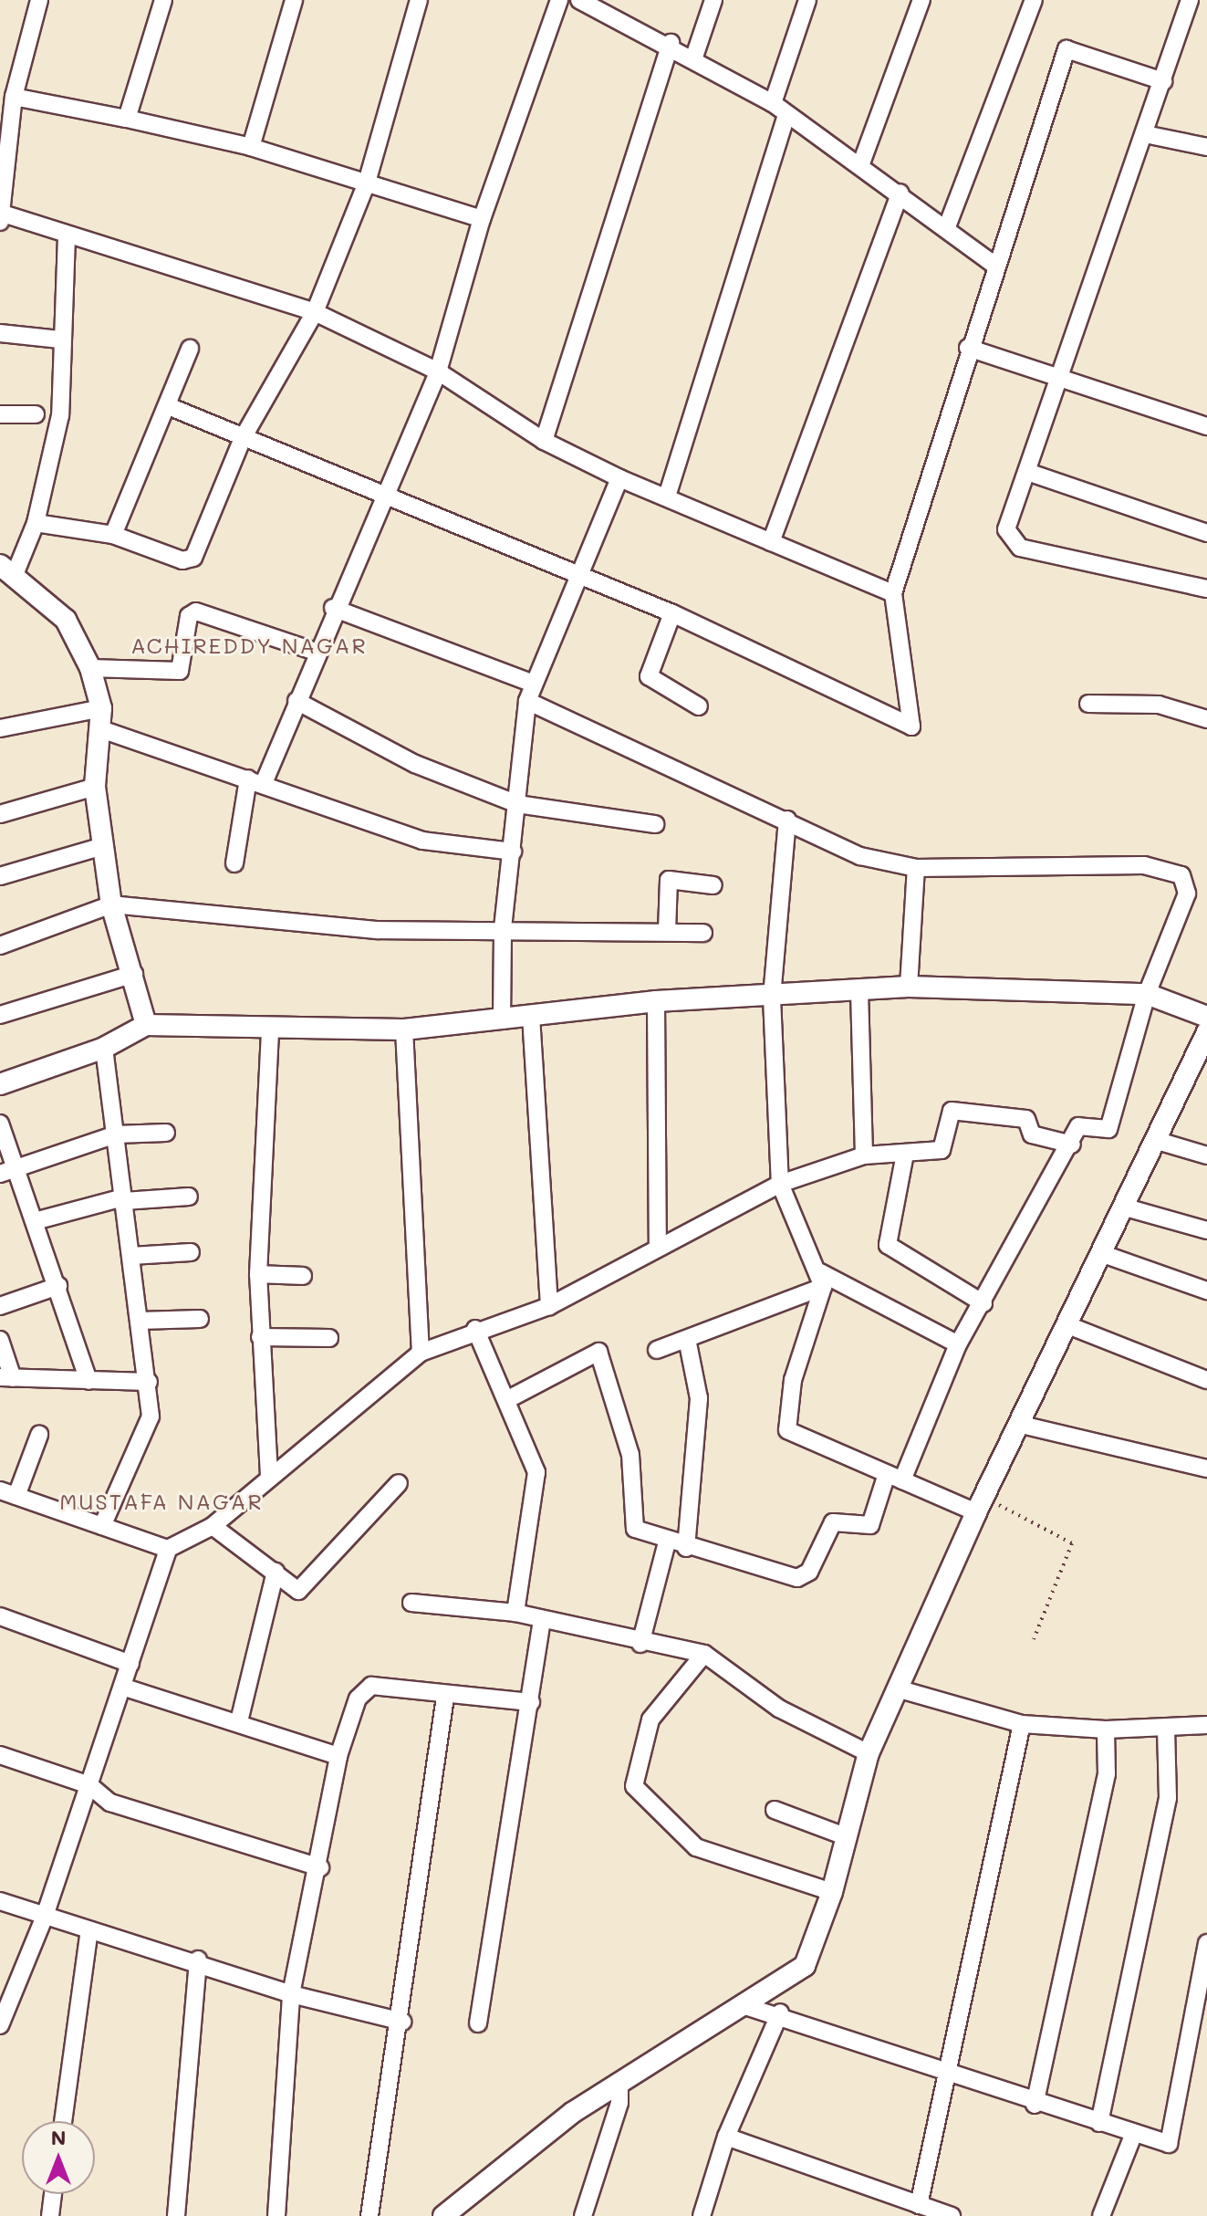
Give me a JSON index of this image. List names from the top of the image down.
{
  "districts": ["ACHIREDDY NAGAR", "MUSTAFA NAGAR"],
  "north": "top"
}
